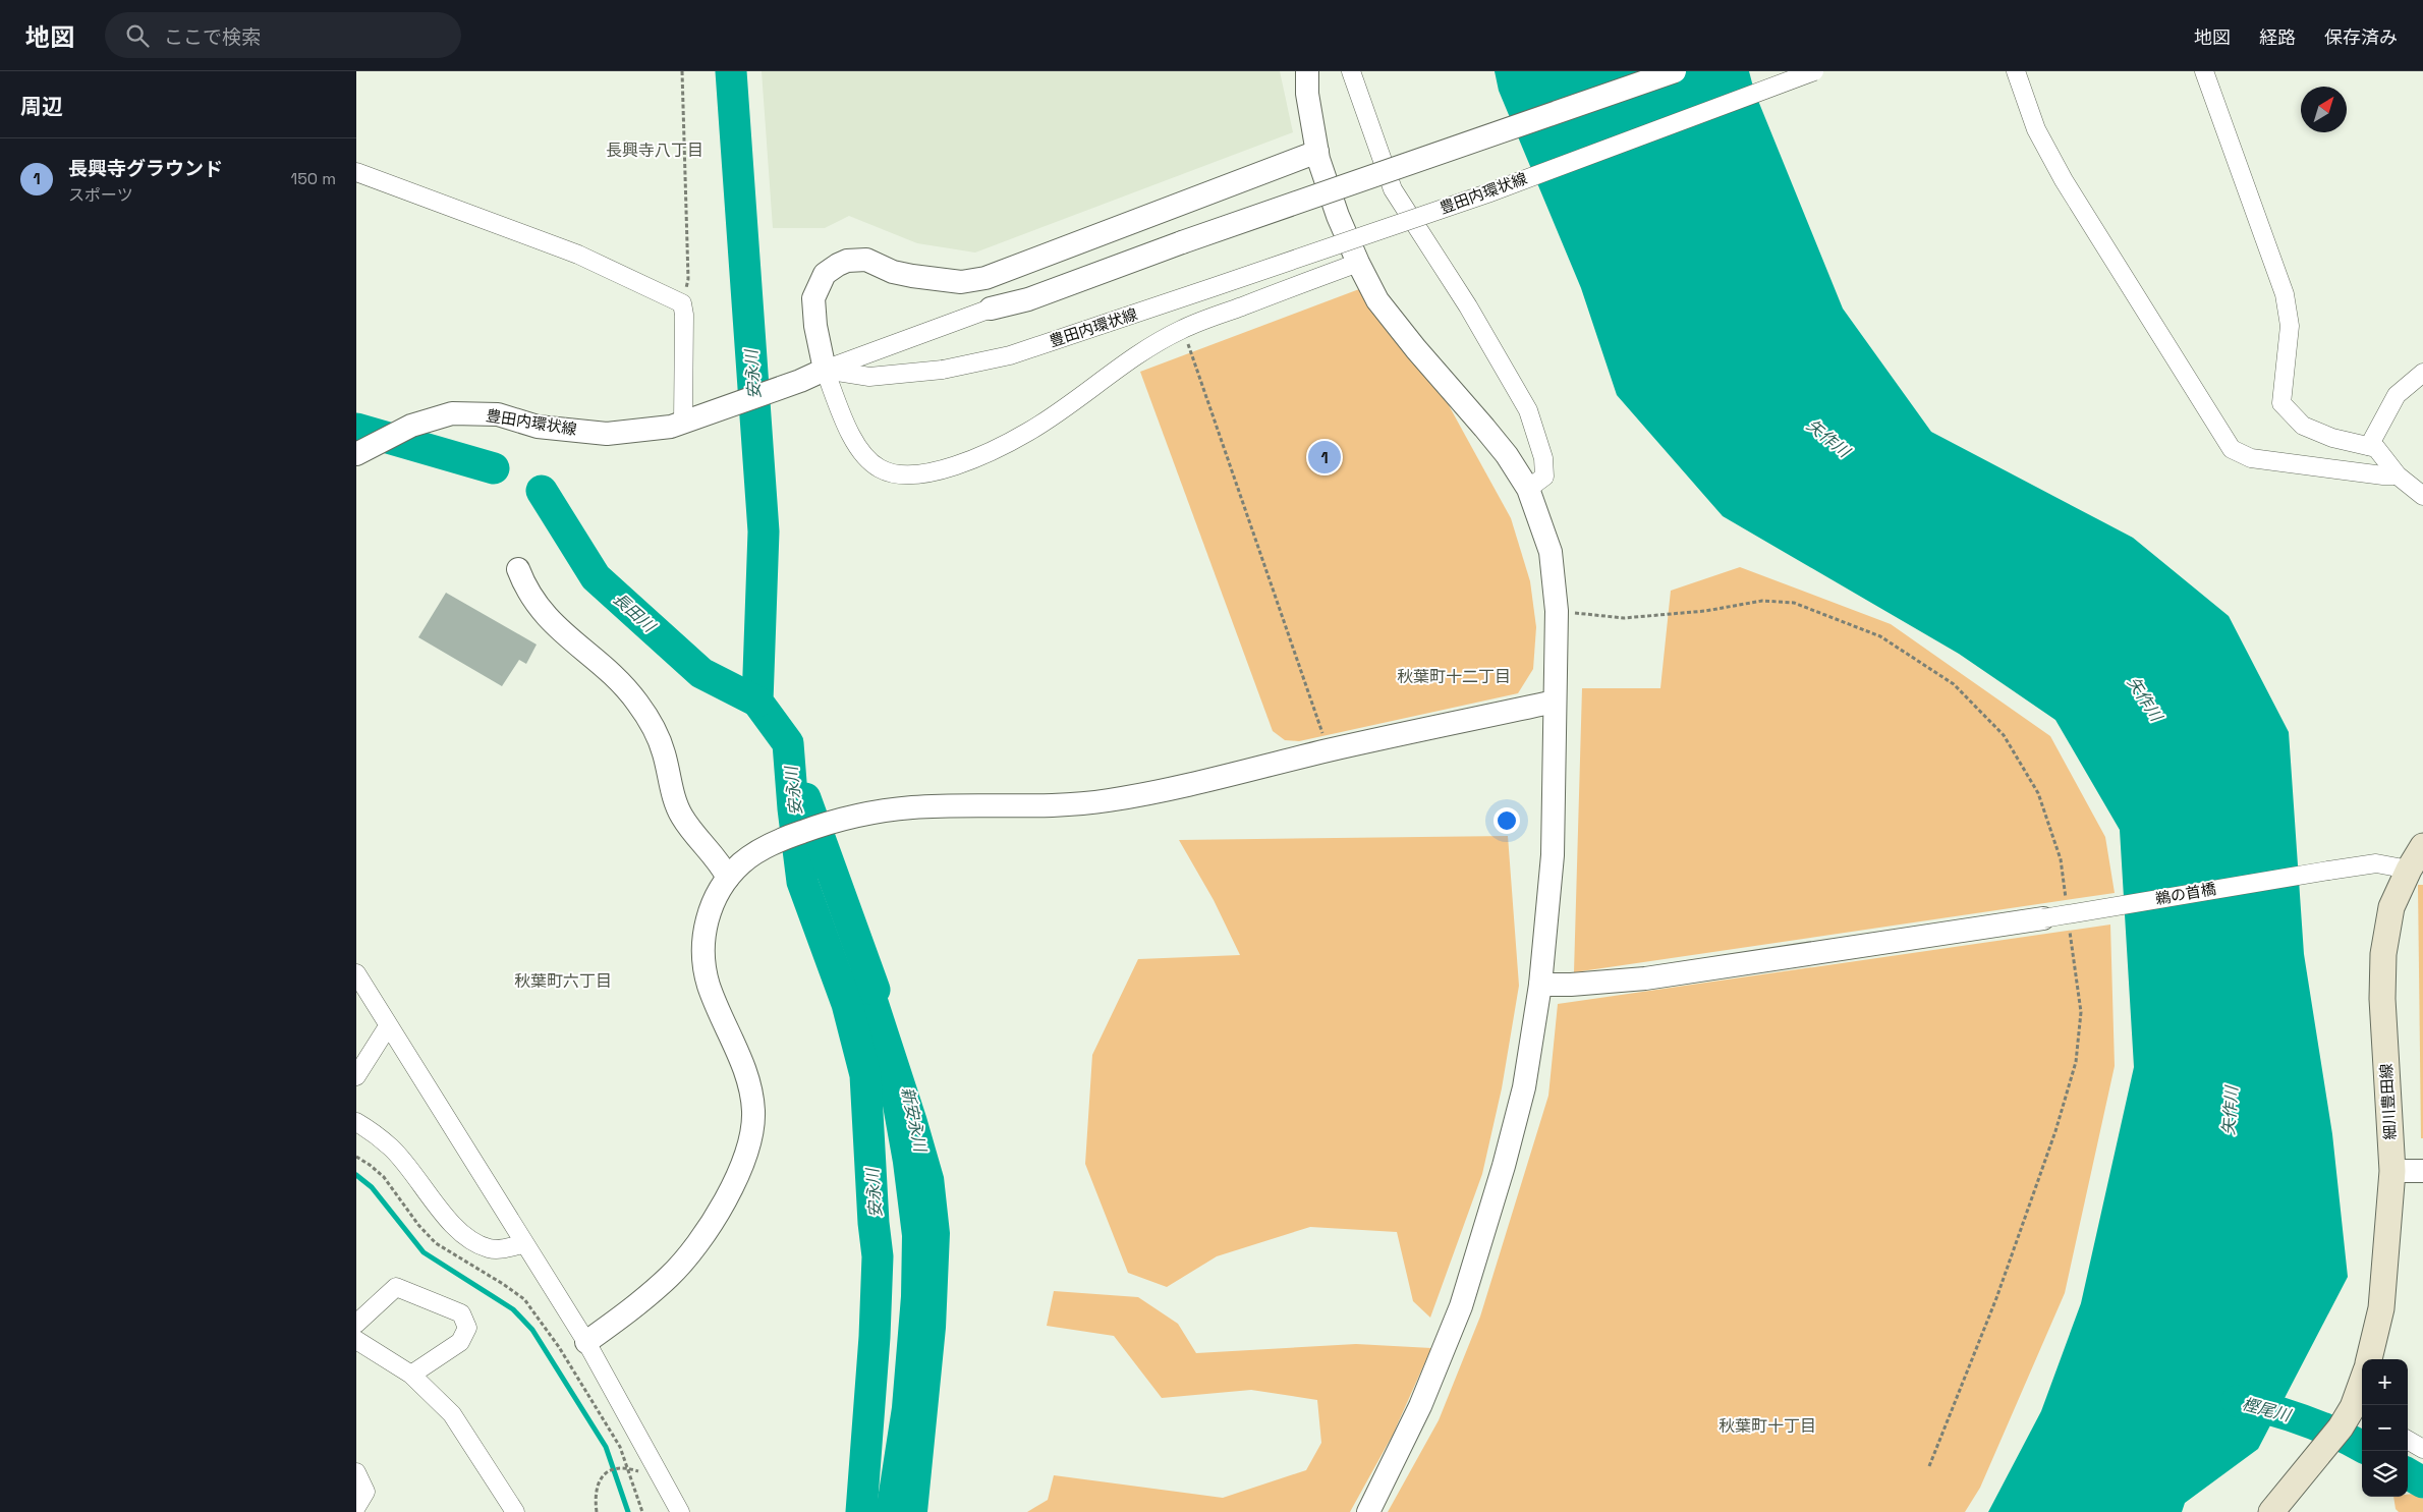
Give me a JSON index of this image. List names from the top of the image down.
{
  "streets": {
    "main road": ["細川豊田線"],
    "street": ["豊田内環状線", "鵜の首橋"]
  },
  "crossings": [
    ["鵜の首橋", "細川豊田線"]
  ],
  "districts": [
    "長興寺八丁目",
    "秋葉町十二丁目",
    "秋葉町六丁目",
    "秋葉町十丁目"
  ],
  "water": [
    "安永川",
    "矢作川",
    "長田川",
    "新安永川",
    "樫尾川"
  ],
  "north": "top right",
  "page": {
    "header": "地図",
    "search": "ここで検索",
    "nav": ["地図", "経路", "保存済み"],
    "heading": "周辺",
    "list": [
      {
        "mark": "1",
        "name": "長興寺グラウンド",
        "note": "スポーツ",
        "value": "150 m"
      }
    ],
    "pins": "1",
    "map_buttons": ["+", "−"]
  }
}
